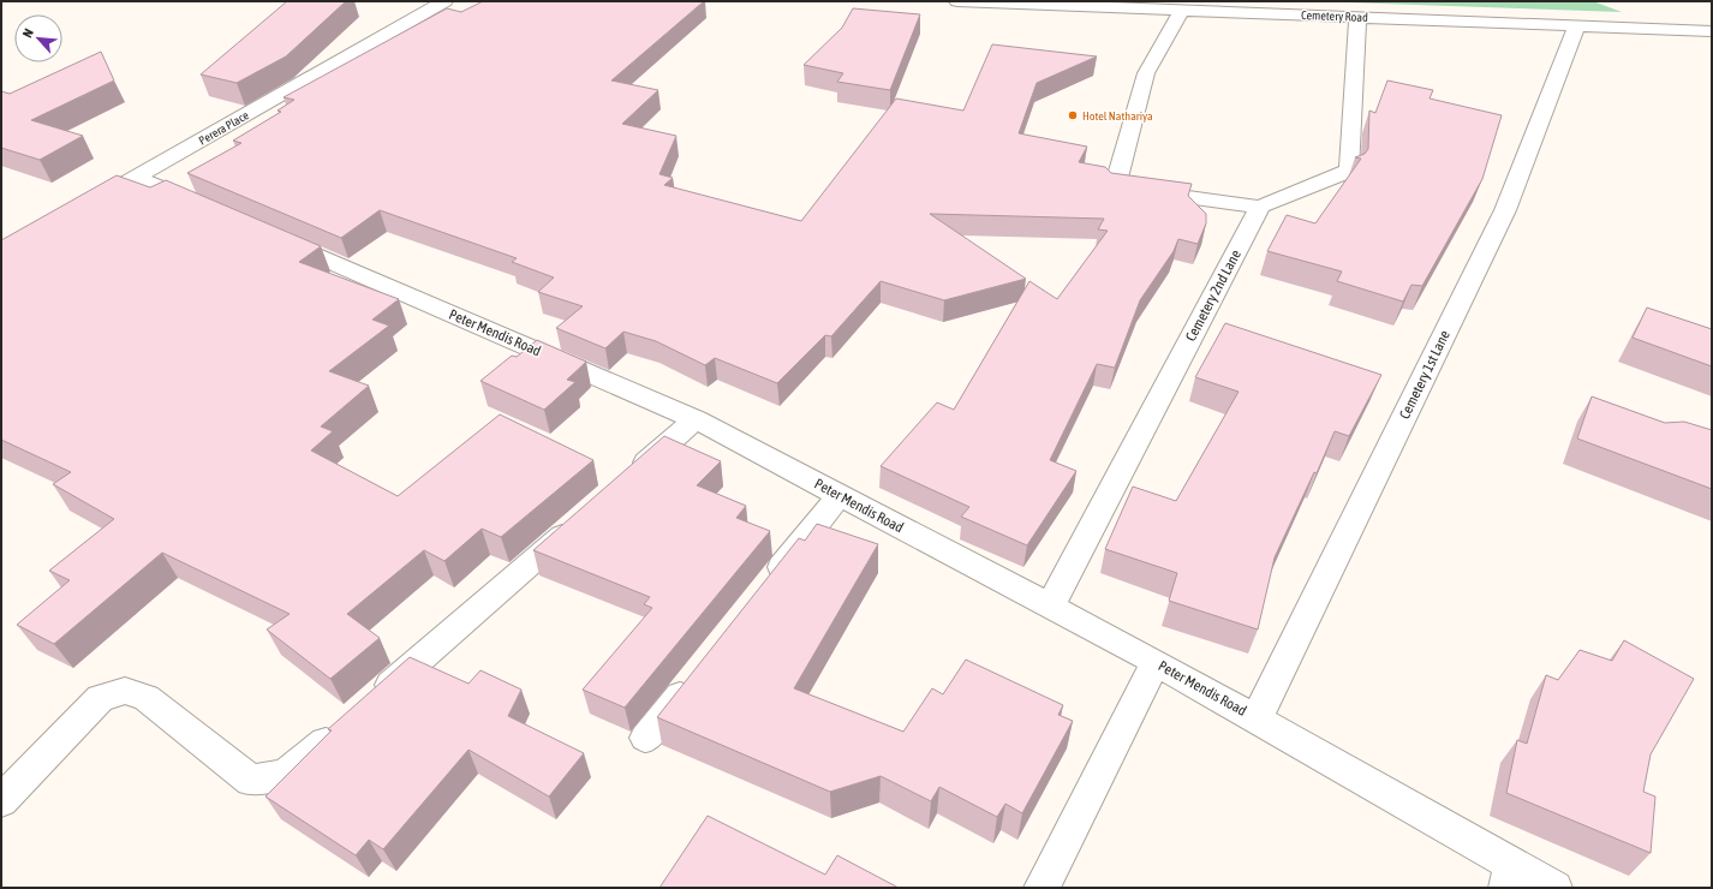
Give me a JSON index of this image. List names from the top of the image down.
{
  "streets": {
    "street": [
      "Cemetery Road",
      "Perera Place",
      "Cemetery 2nd Lane",
      "Peter Mendis Road",
      "Cemetery 1st Lane"
    ]
  },
  "crossings": [
    ["Cemetery Road", "Cemetery 1st Lane"],
    ["Cemetery 2nd Lane", "Peter Mendis Road"],
    ["Peter Mendis Road", "Cemetery 1st Lane"]
  ],
  "places": ["Hotel Nathariya"],
  "north": "top left"
}
